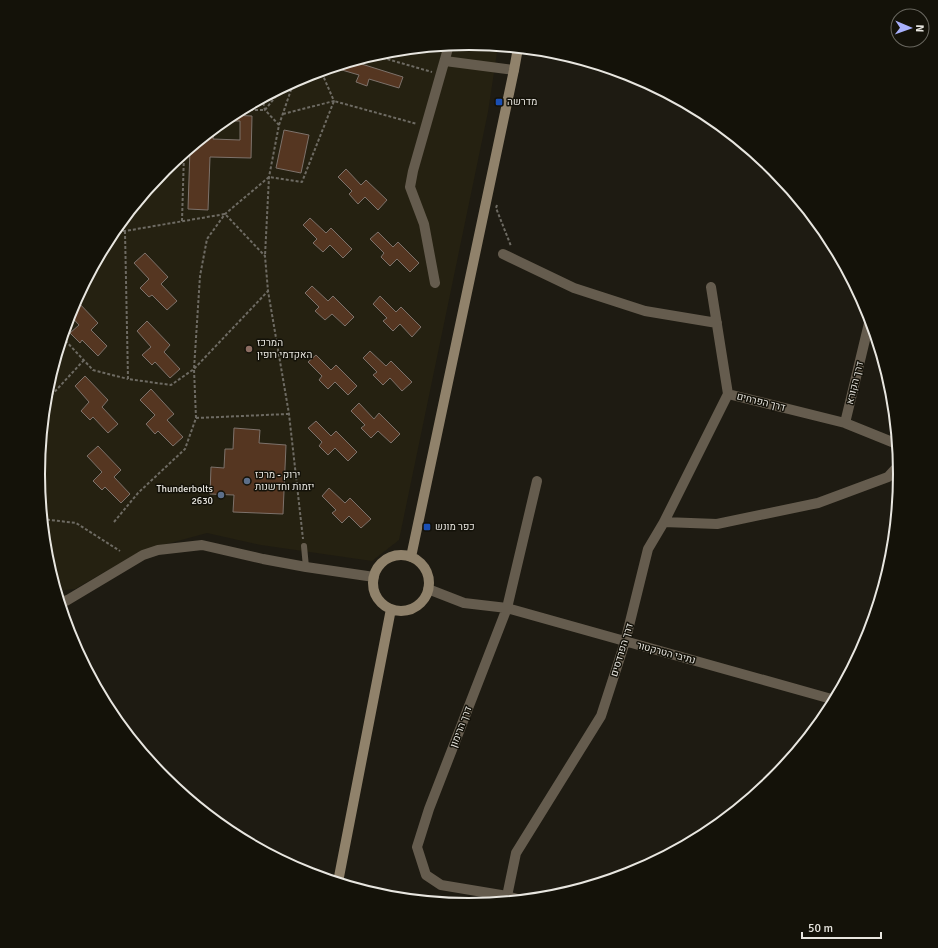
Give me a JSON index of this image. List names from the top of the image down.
{
  "streets": {
    "street": [
      "דרך הקורא",
      "דרך הפרחים",
      "דרך הפרדסים",
      "נתיבי הטרקטור",
      "דרך הרימון"
    ]
  },
  "crossings": [
    ["דרך הקורא", "דרך הפרחים"],
    ["דרך הפרחים", "דרך הפרדסים"],
    ["דרך הפרדסים", "נתיבי הטרקטור"],
    ["נתיבי הטרקטור", "דרך הרימון"]
  ],
  "places": {
    "transit": ["מדרשה", "כפר מונש"],
    "other": ["המרכז האקדמי רופין", "ירוק - מרכז יזמות וחדשנות", "Thunderbolts 2630"]
  },
  "scale_bar": "50 m",
  "north": "right"
}
